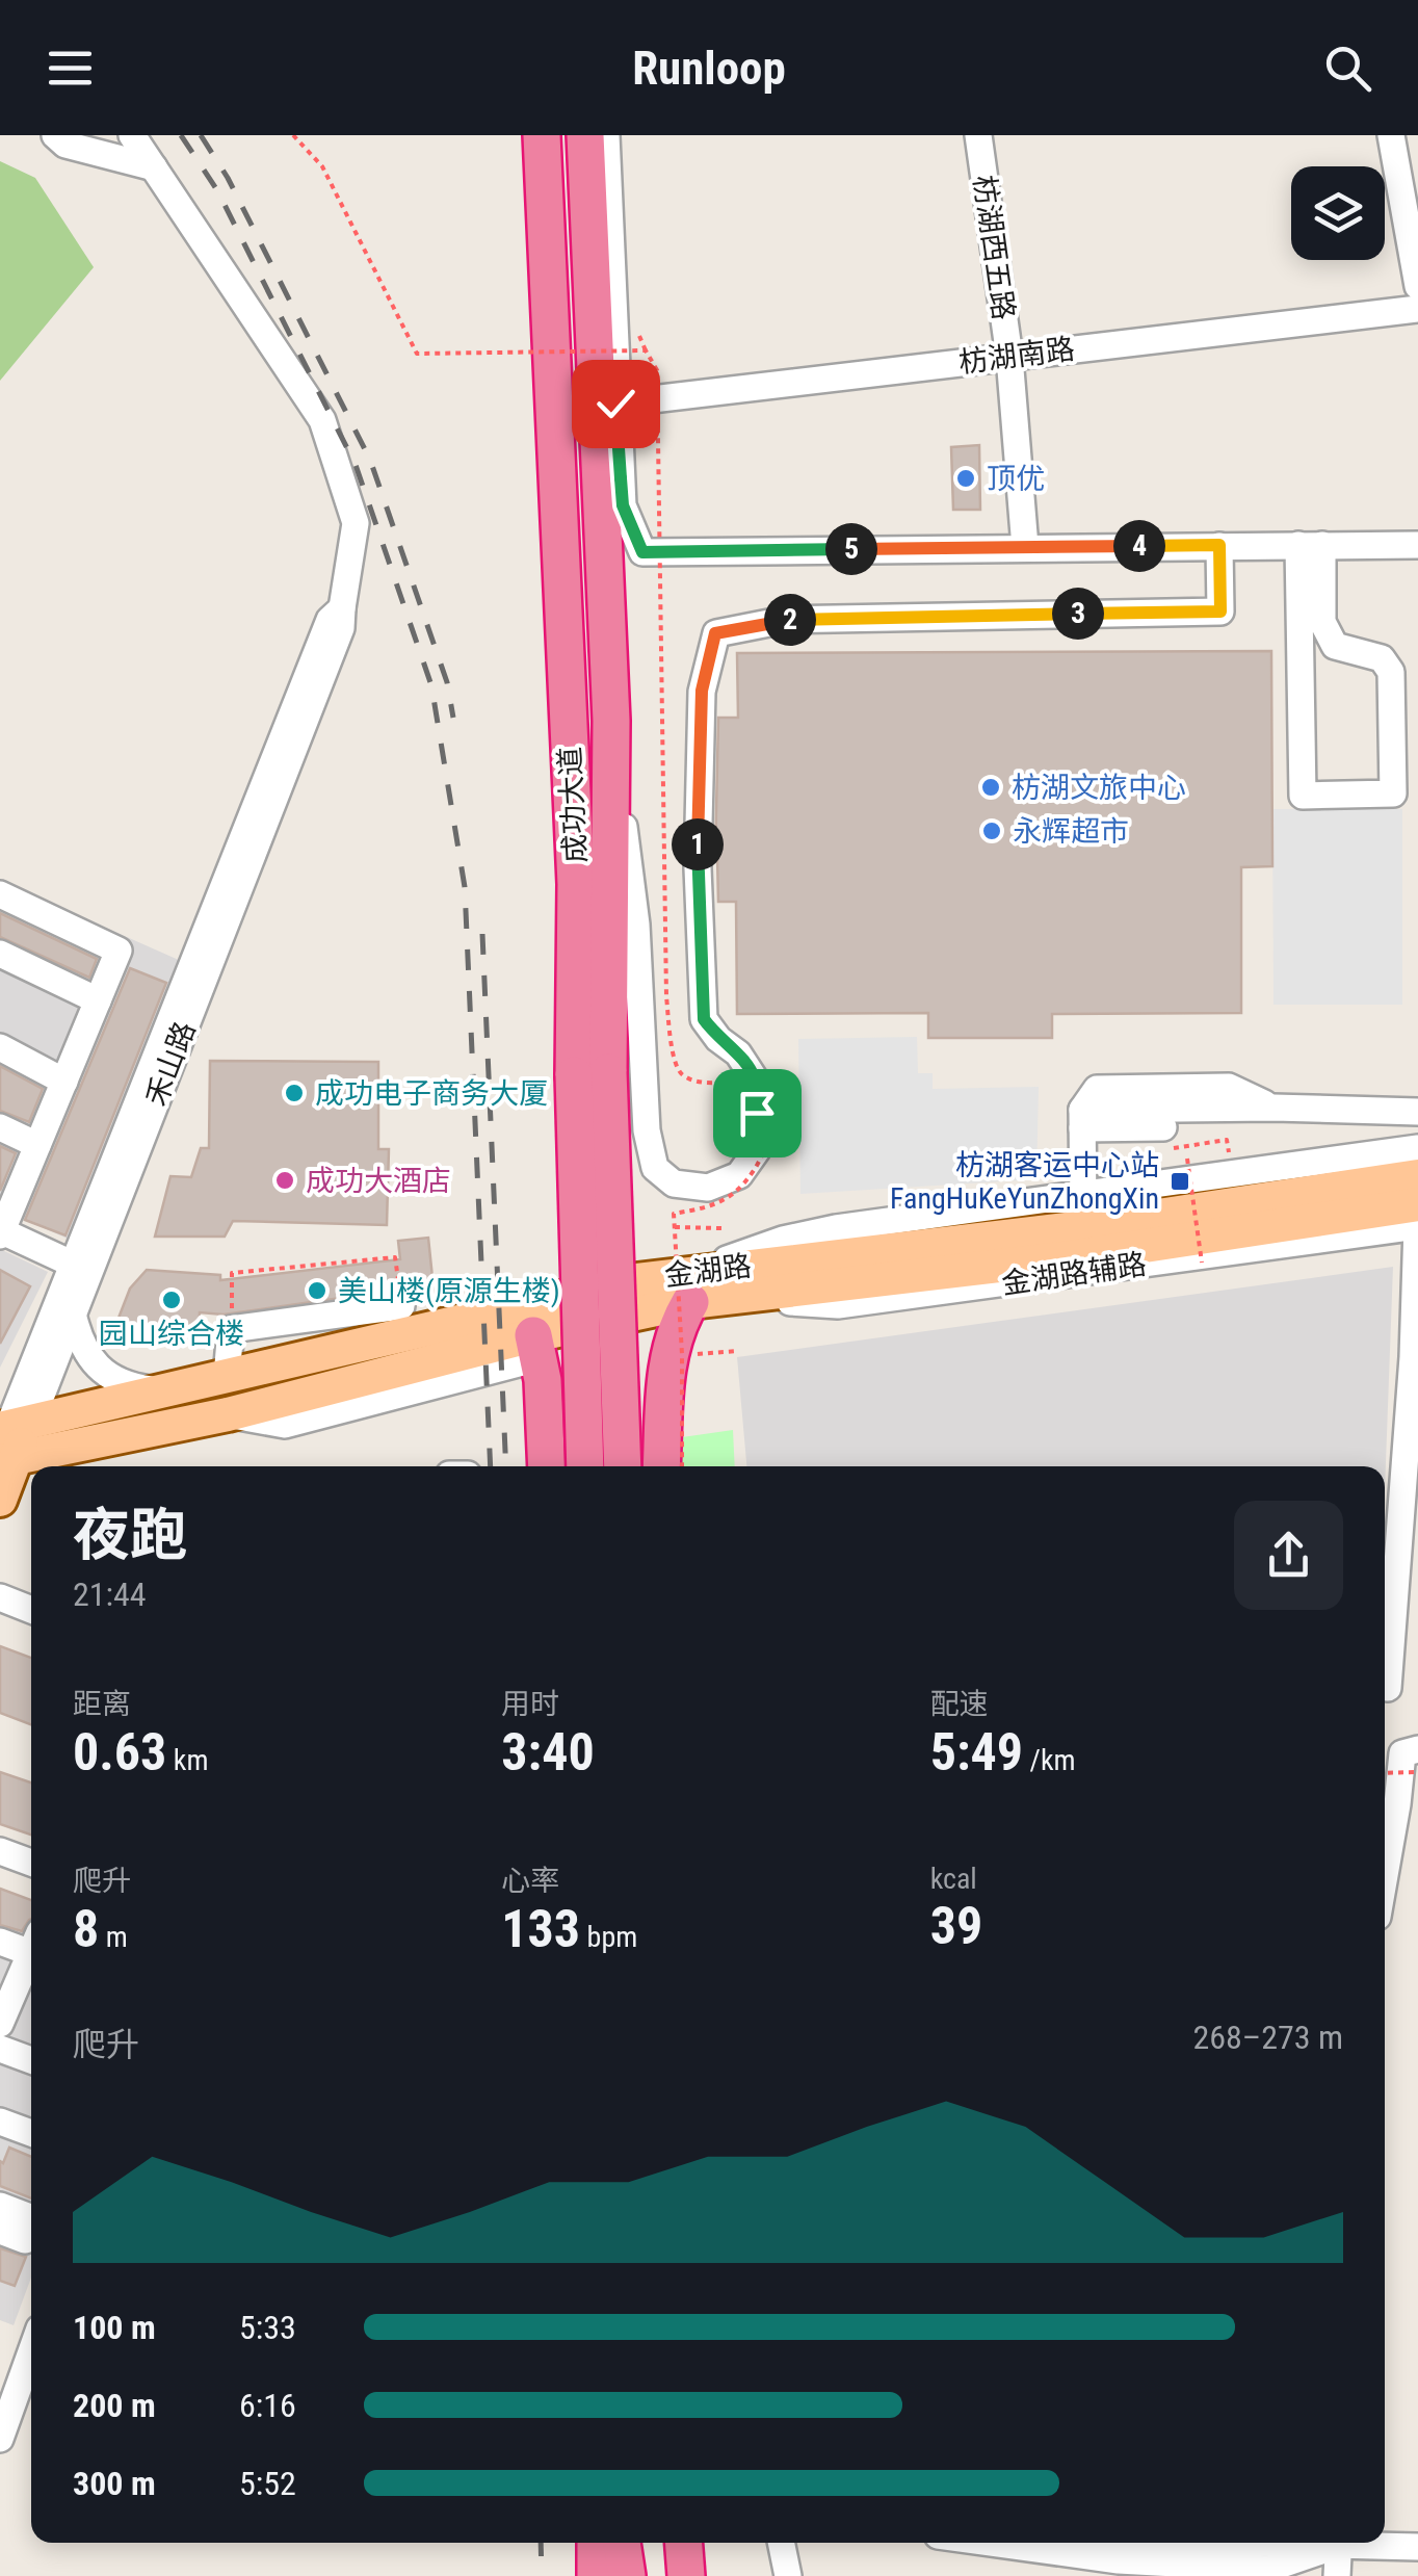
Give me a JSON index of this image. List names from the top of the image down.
{
  "streets": {
    "highway": ["成功大道"],
    "main road": ["禾山路", "金湖路"],
    "street": ["枋湖西五路", "枋湖南路", "金湖路辅路"]
  },
  "crossings": [
    ["枋湖西五路", "枋湖南路"],
    ["禾山路", "金湖路"],
    ["金湖路", "金湖路辅路"]
  ],
  "places": {
    "other": [
      "顶优",
      "枋湖文旅中心",
      "永辉超市",
      "成功电子商务大厦",
      "成功大酒店",
      "美山楼(原源生楼)",
      "园山综合楼"
    ],
    "transit": ["枋湖客运中心站 FangHuKeYunZhongXin"]
  },
  "page": {
    "header": "Runloop",
    "pins": [
      "4",
      "5",
      "3",
      "2",
      "1"
    ],
    "heading": ["夜跑", "21:44"],
    "stats": [
      ["距离", "0.63 km"],
      ["用时", "3:40"],
      ["配速", "5:49 /km"],
      ["爬升", "8 m"],
      ["心率", "133 bpm"],
      ["kcal", "39"]
    ],
    "chart": ["爬升", "268–273 m"],
    "list": [
      {
        "name": "100 m",
        "note": "5:33"
      },
      {
        "name": "200 m",
        "note": "6:16"
      },
      {
        "name": "300 m",
        "note": "5:52"
      }
    ]
  }
}
